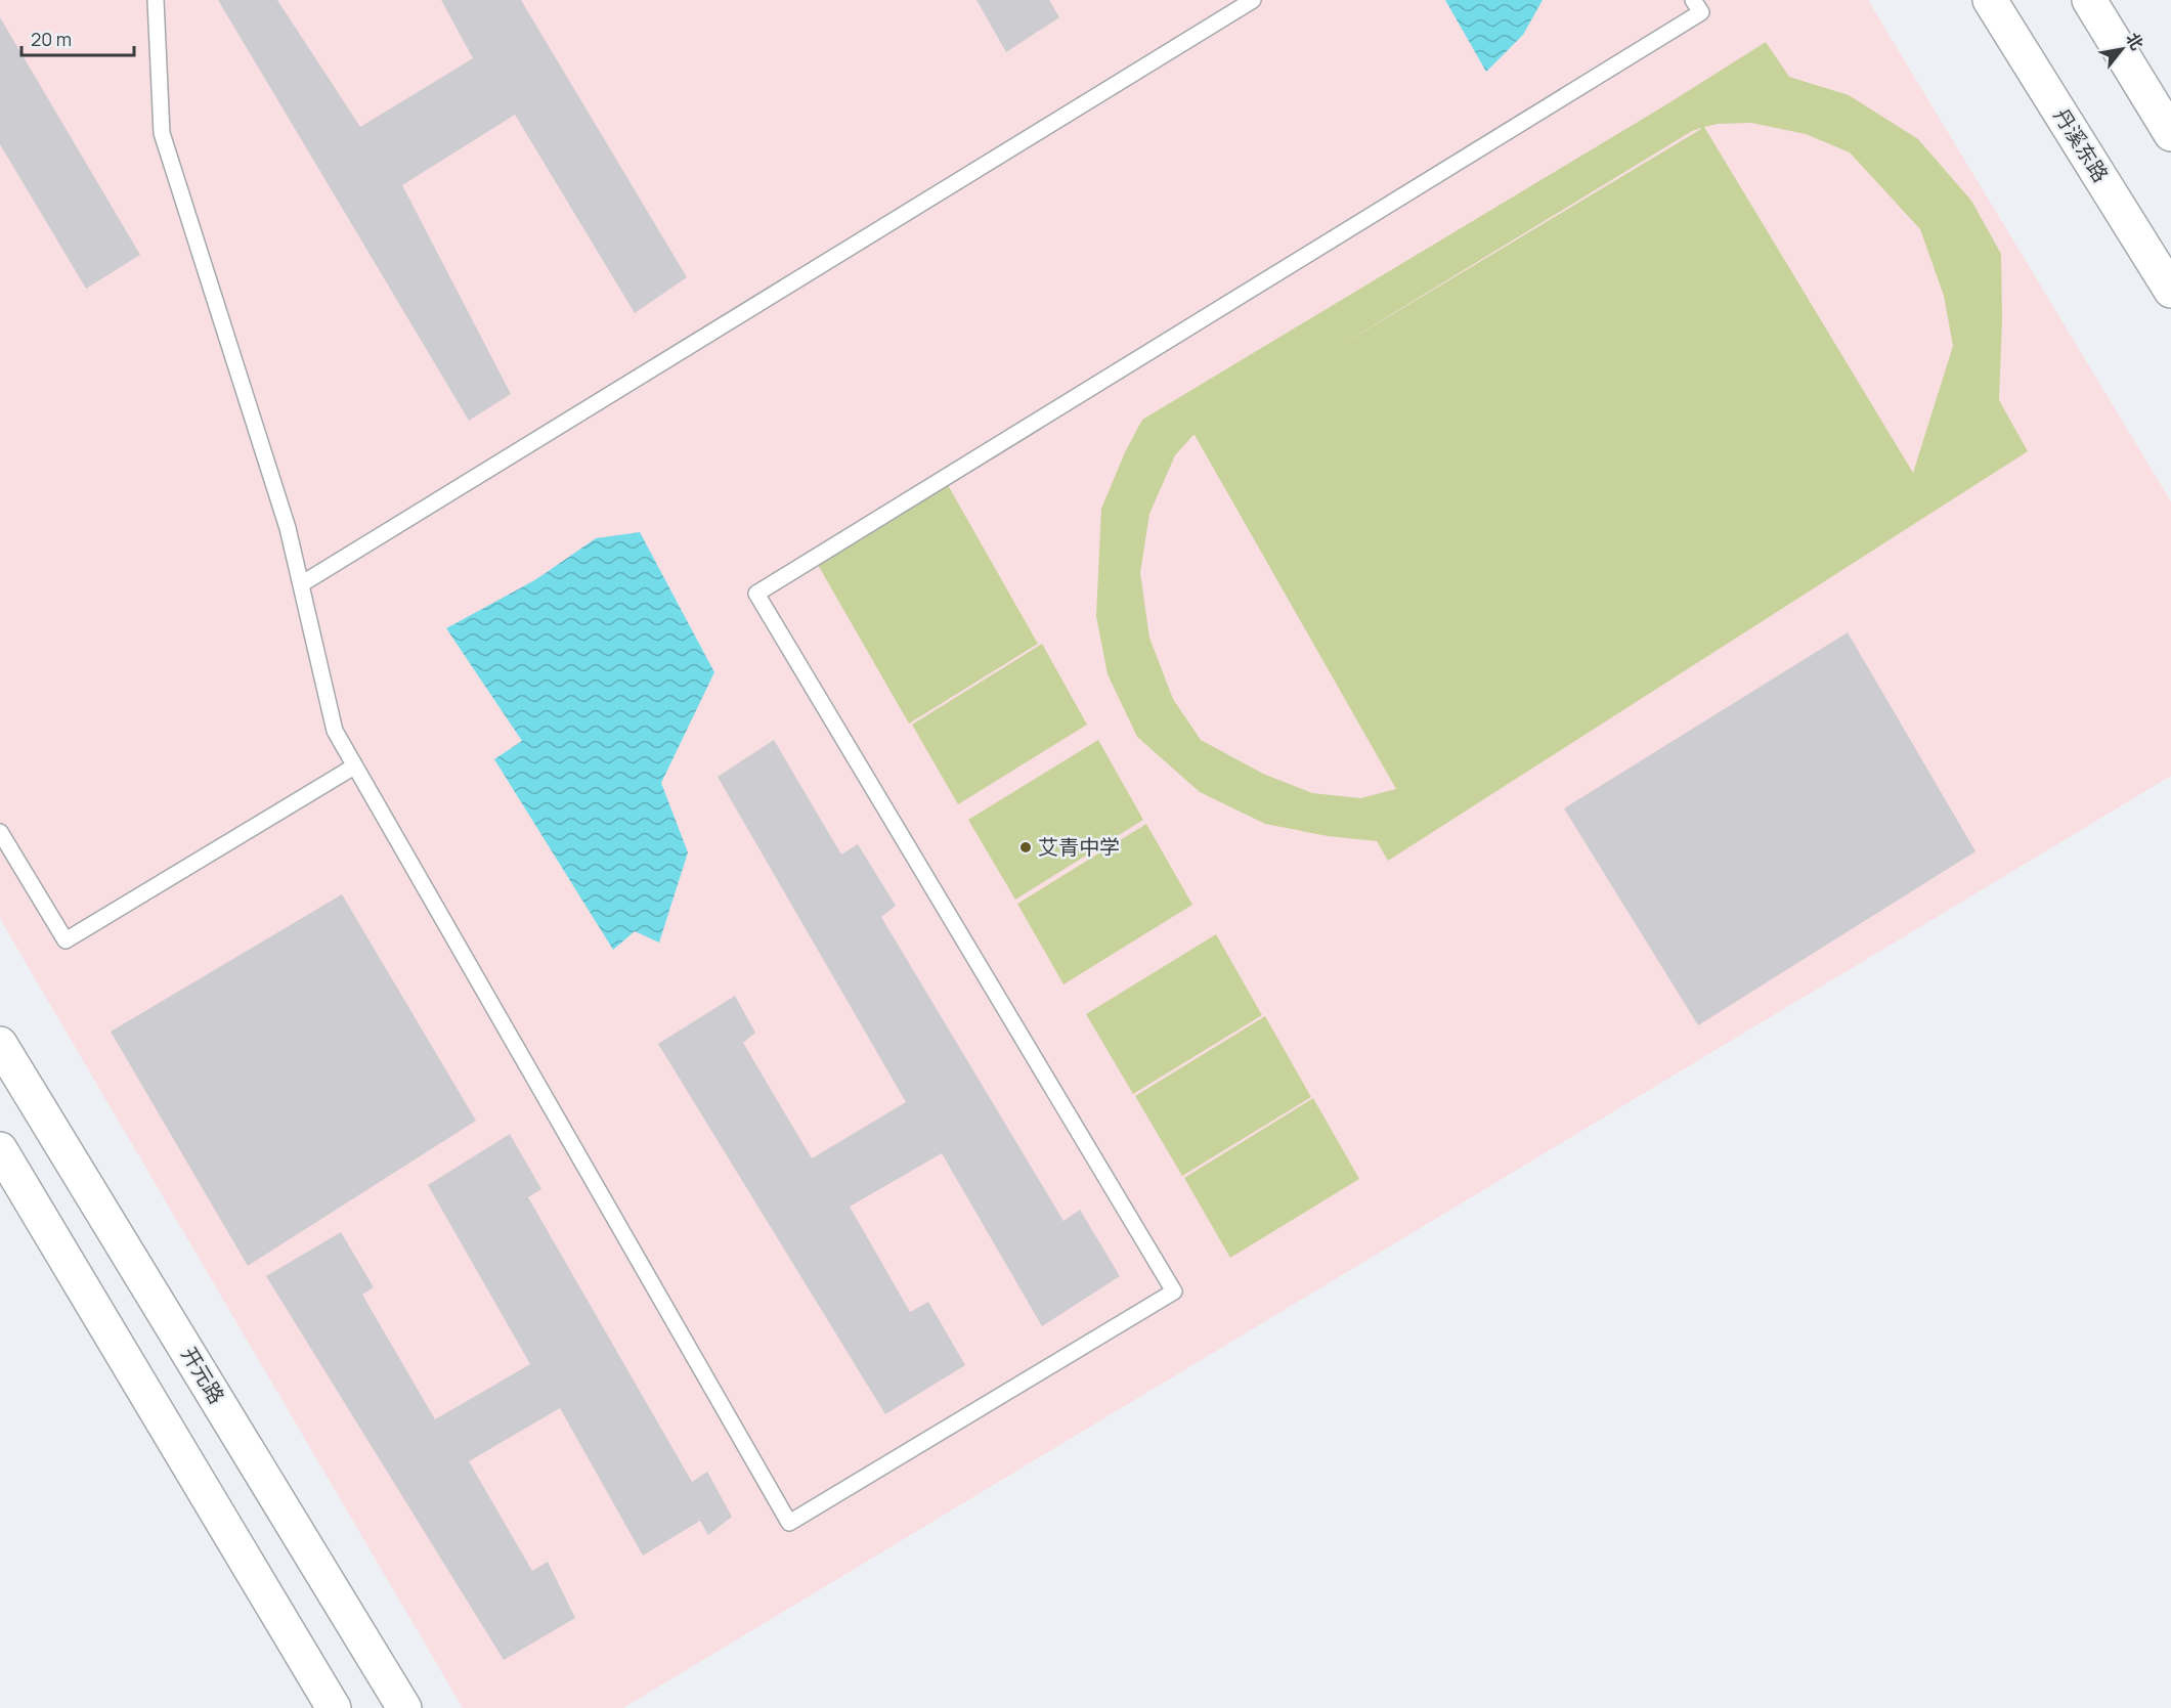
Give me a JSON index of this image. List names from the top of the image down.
{
  "streets": {
    "street": ["丹溪东路", "开元路"]
  },
  "places": ["艾青中学"],
  "scale_bar": "20 m",
  "north": "top right"
}
